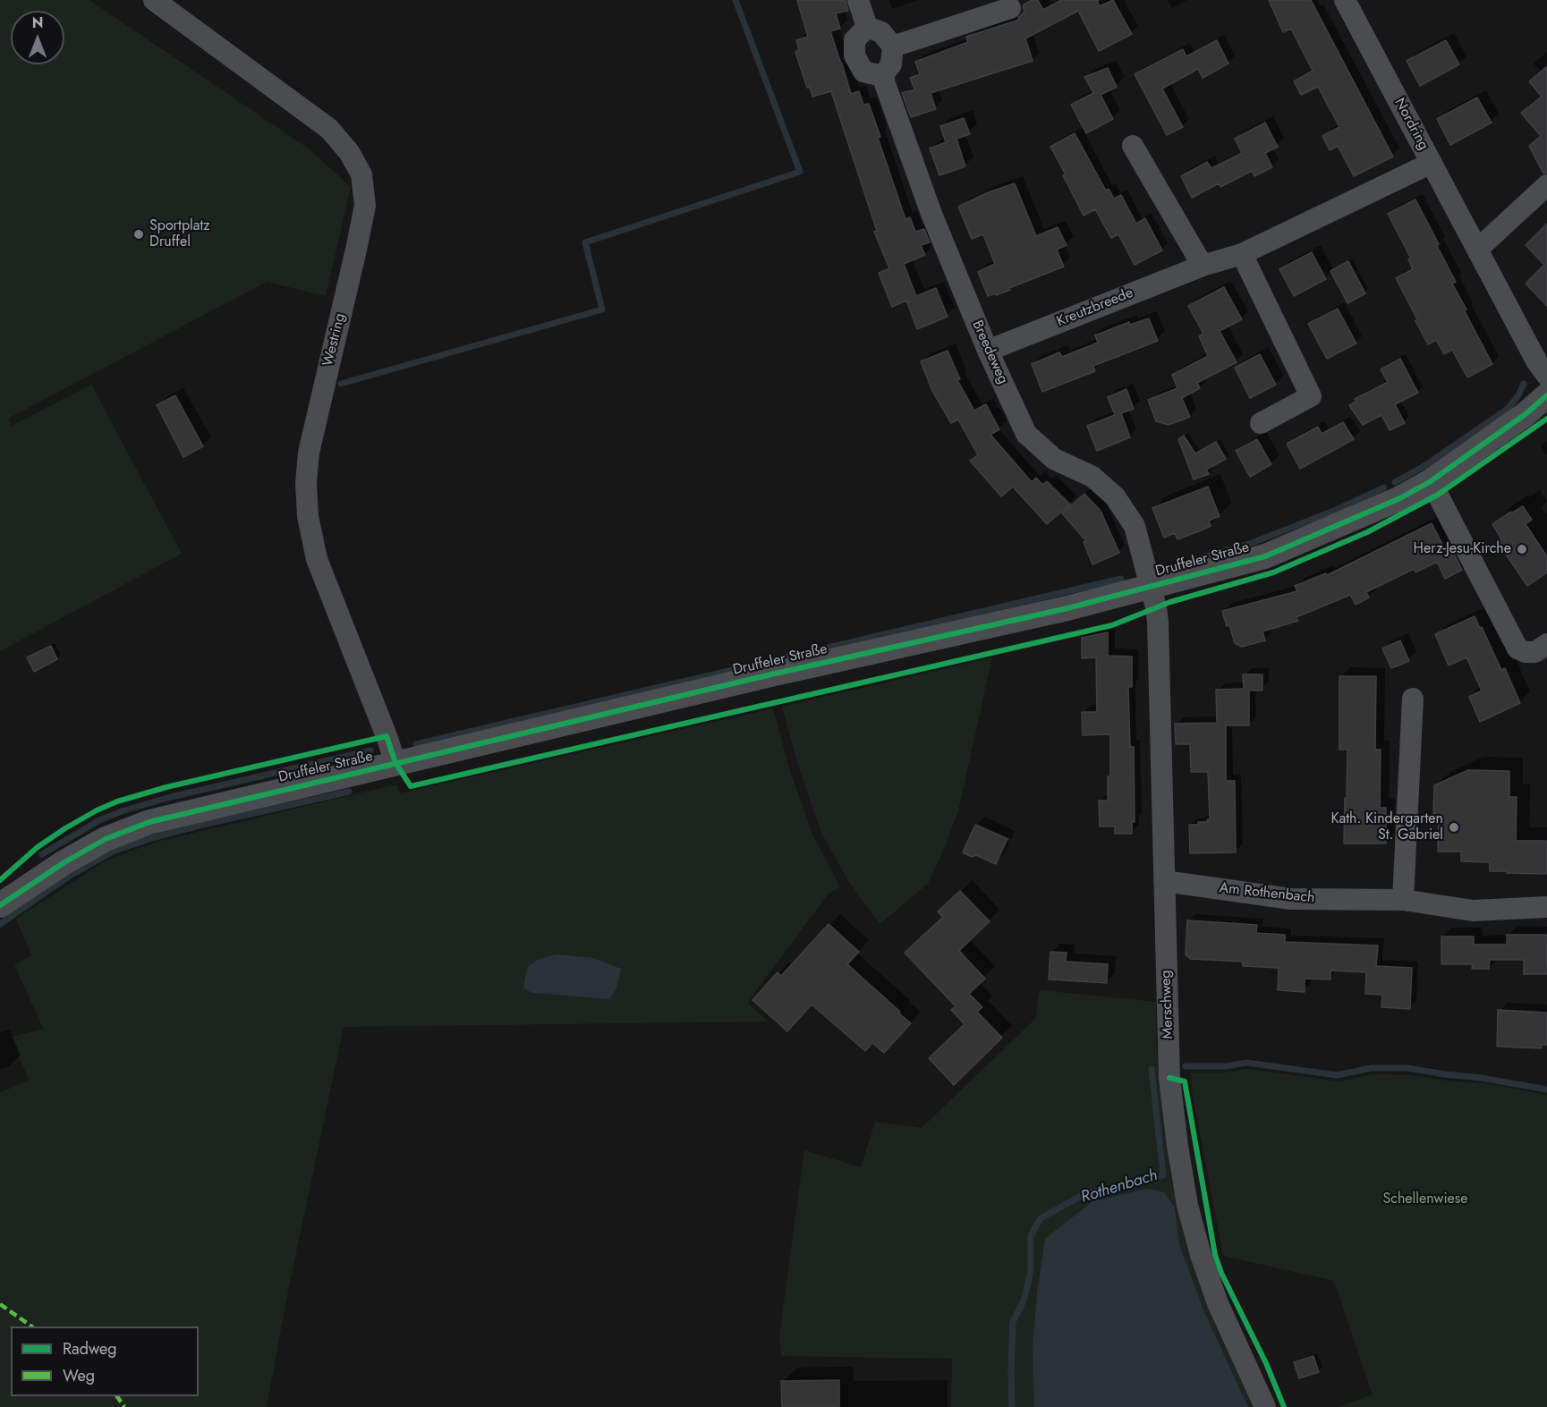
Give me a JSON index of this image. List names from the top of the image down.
{
  "streets": {
    "street": [
      "Nordring",
      "Kreutzbreede",
      "Westring",
      "Breedeweg",
      "Druffeler Straße",
      "Am Rothenbach",
      "Merschweg"
    ]
  },
  "crossings": [
    ["Nordring", "Kreutzbreede"],
    ["Kreutzbreede", "Breedeweg"],
    ["Westring", "Druffeler Straße"],
    ["Breedeweg", "Druffeler Straße"],
    ["Breedeweg", "Merschweg"],
    ["Druffeler Straße", "Merschweg"],
    ["Am Rothenbach", "Merschweg"]
  ],
  "water": ["Rothenbach"],
  "parks": ["Schellenwiese"],
  "places": ["Sportplatz Druffel", "Herz-Jesu-Kirche", "Kath. Kindergarten St. Gabriel"],
  "legend": ["Radweg", "Weg"],
  "north": "top"
}
